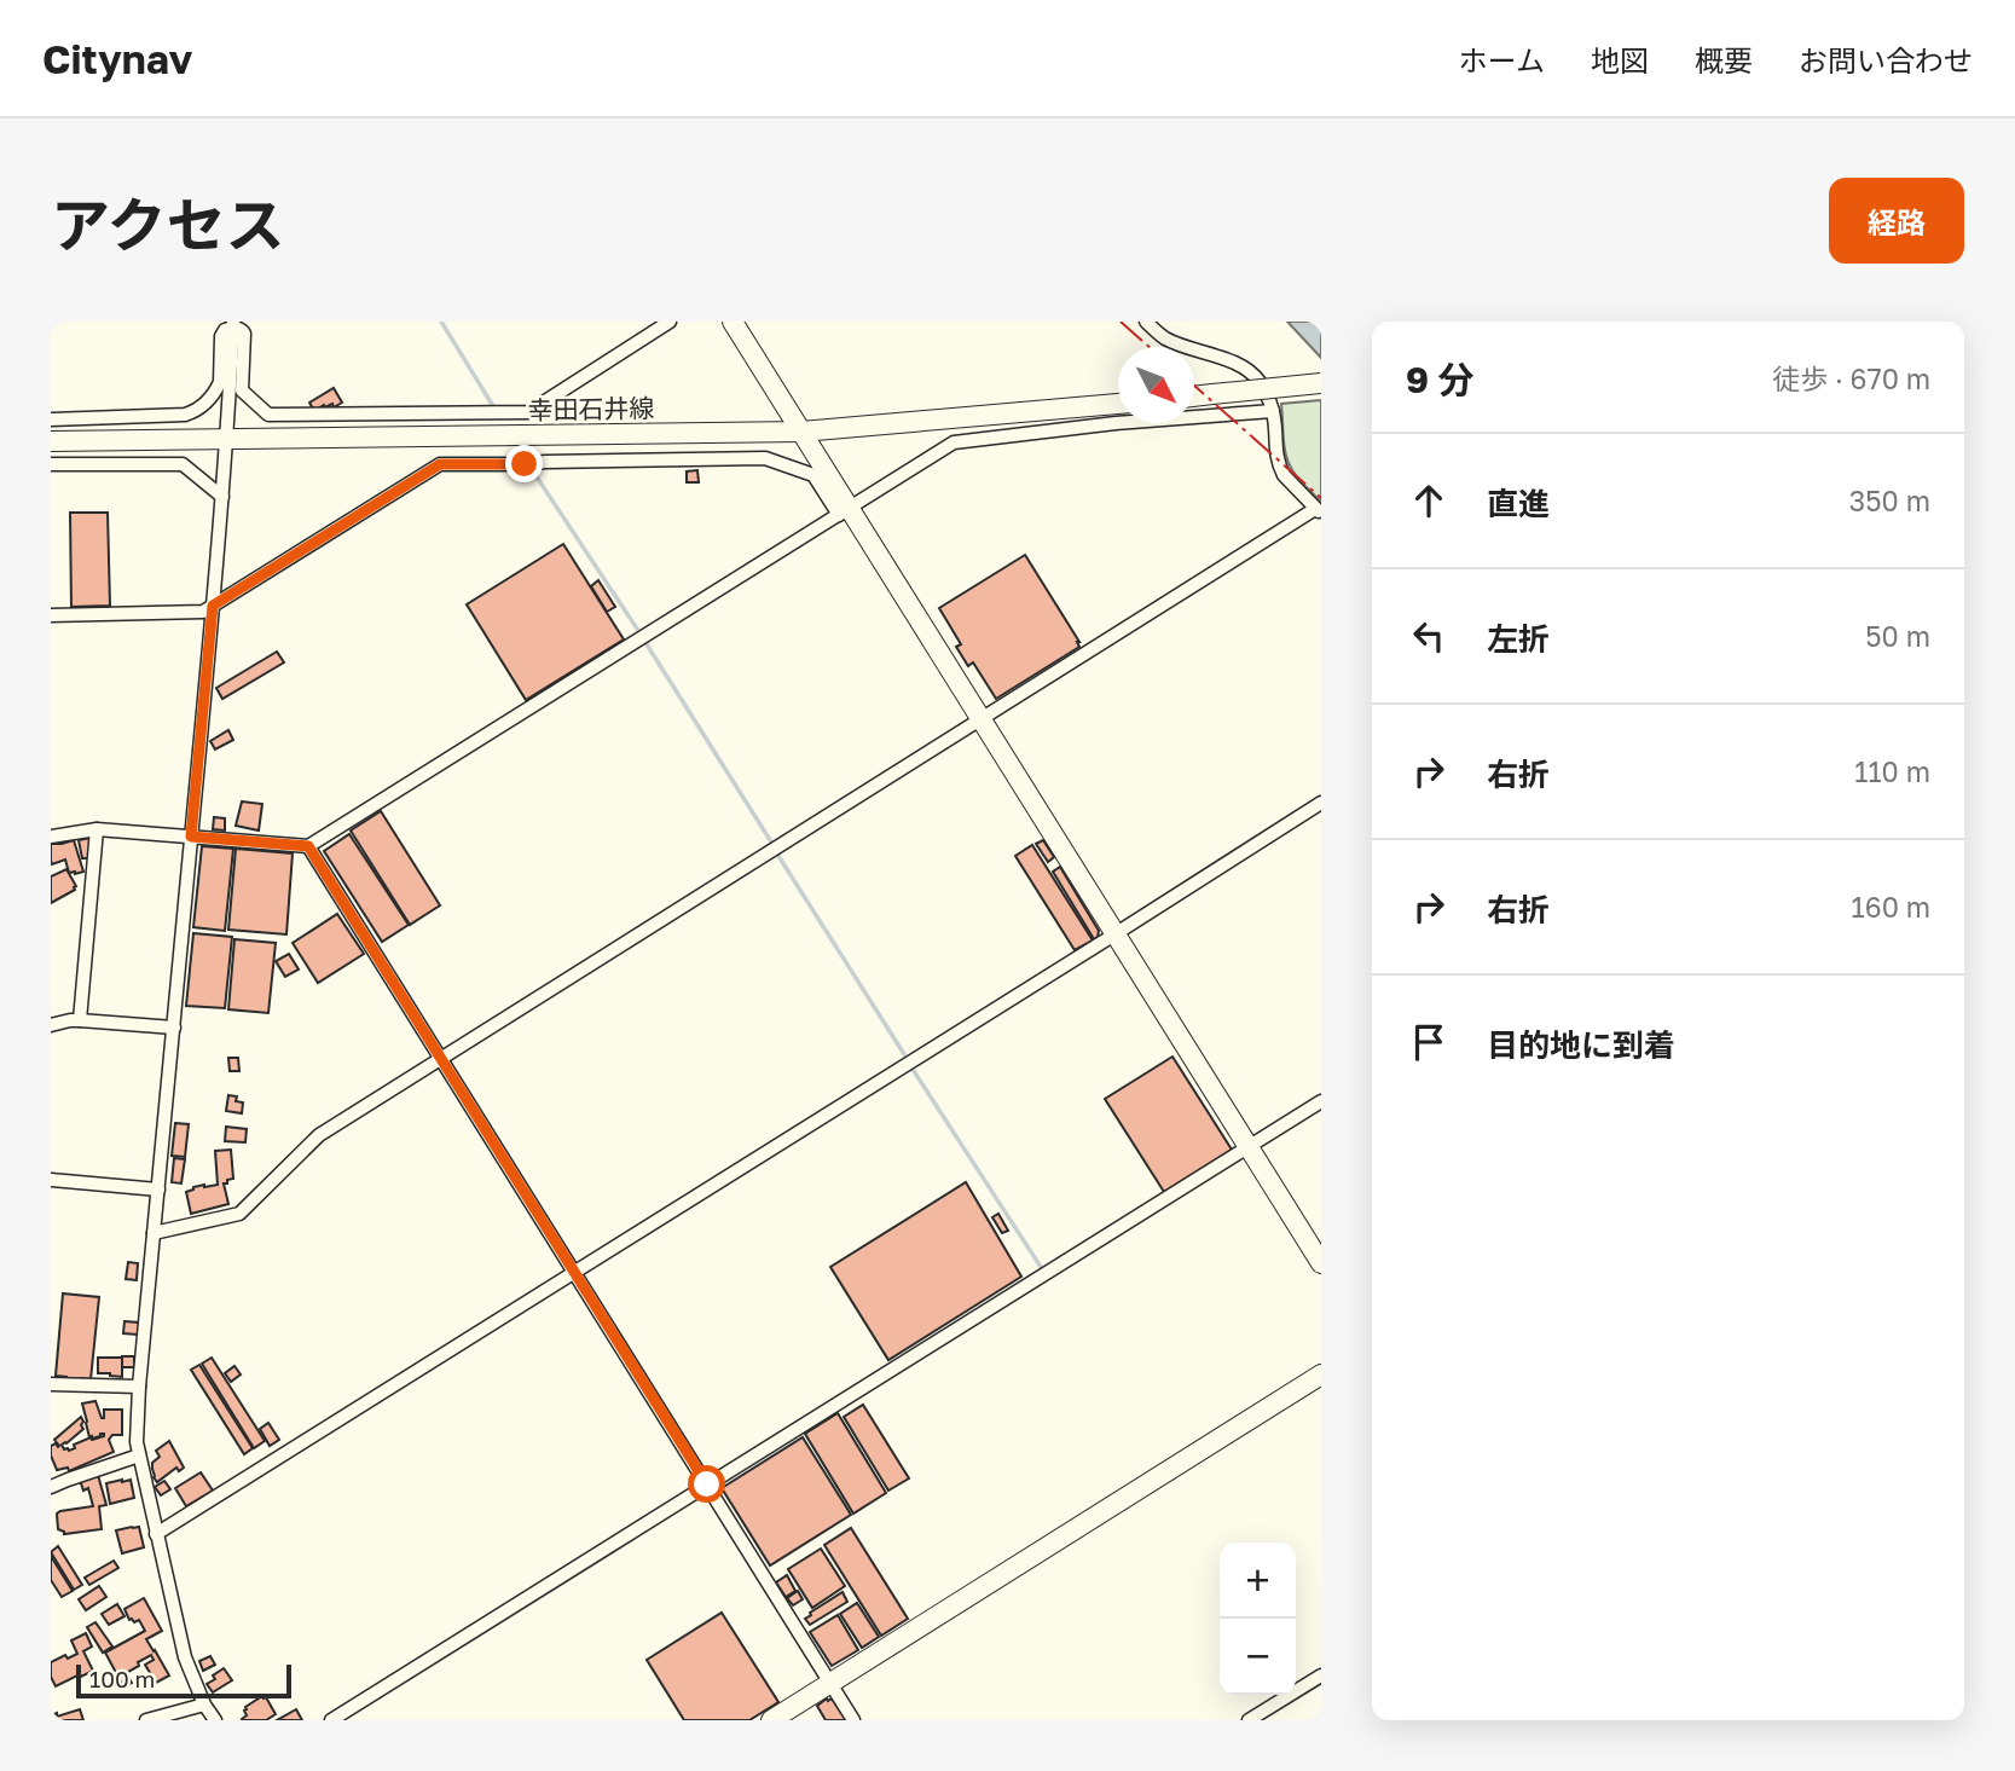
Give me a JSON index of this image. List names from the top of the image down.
{
  "streets": {
    "street": ["幸田石井線"]
  },
  "scale_bar": "100 m",
  "north": "bottom right",
  "page": {
    "header": "Citynav",
    "nav": [
      "ホーム",
      "地図",
      "概要",
      "お問い合わせ"
    ],
    "title": "アクセス",
    "buttons": "経路",
    "heading": ["9 分", "徒歩 · 670 m"],
    "list": [
      ["直進", "350 m"],
      ["左折", "50 m"],
      ["右折", "110 m"],
      ["右折", "160 m"],
      "目的地に到着"
    ],
    "map_buttons": ["+", "−"],
    "scale": "100 m"
  }
}
